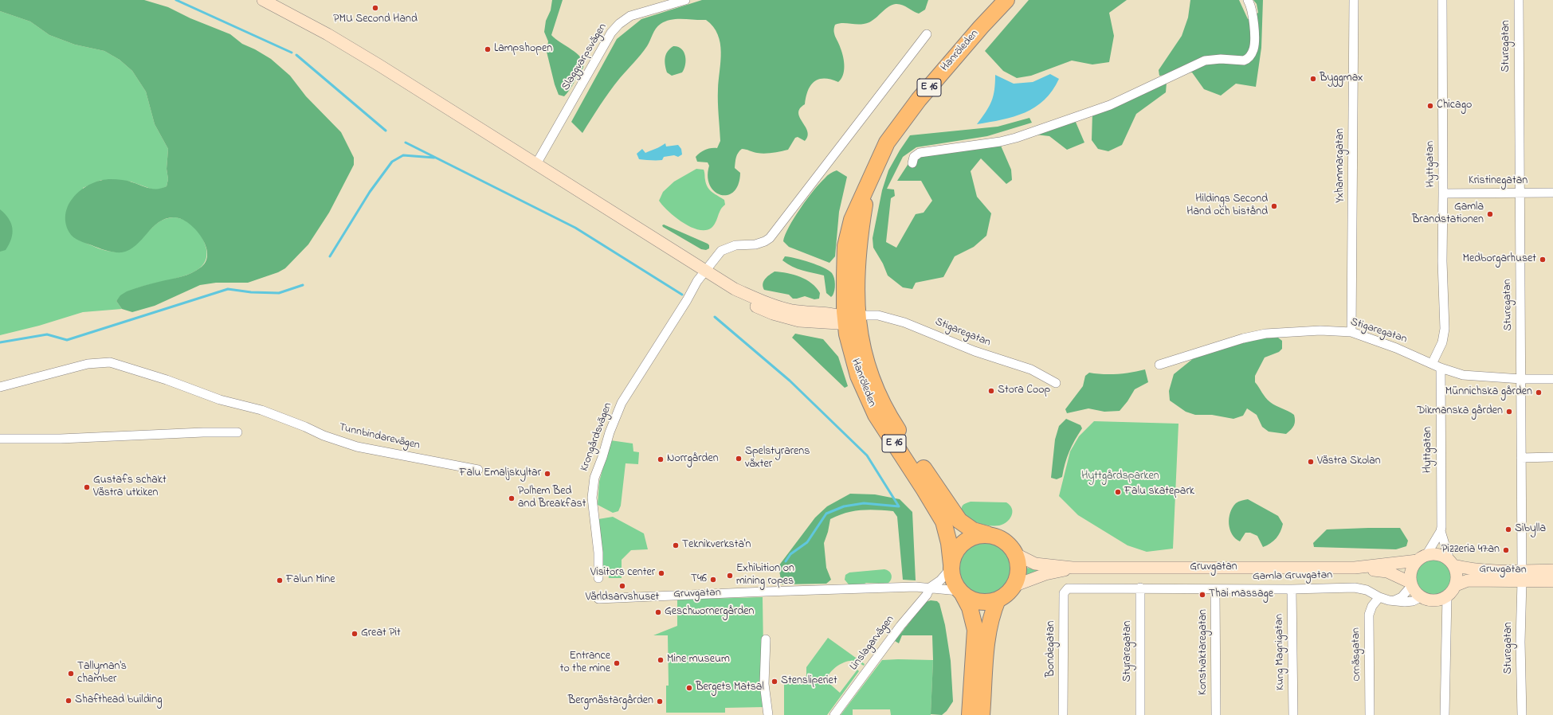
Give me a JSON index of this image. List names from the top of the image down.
{
  "streets": {
    "highway": ["Hanröleden", "E 16"],
    "main road": ["Gruvgatan"],
    "street": [
      "Sturegatan",
      "Slaggvarpsvägen",
      "Hyttgatan",
      "Yxhammargatan",
      "Kristinegatan",
      "Stigaregatan",
      "Tunnbindarevägen",
      "Krongårdsvägen",
      "Gamla Gruvgatan",
      "Linslagarvägen",
      "Bondegatan",
      "Styraregatan",
      "Konstvaktaregatan",
      "Kung Magnigatan",
      "Ornäsgatan"
    ]
  },
  "crossings": [
    ["Sturegatan", "Kristinegatan"],
    ["Sturegatan", "Stigaregatan"],
    ["Sturegatan", "Gruvgatan"],
    ["Hanröleden", "E 16"],
    ["Hanröleden", "Stigaregatan"],
    ["Hanröleden", "Gruvgatan"],
    ["E 16", "Gruvgatan"],
    ["Hyttgatan", "Kristinegatan"],
    ["Hyttgatan", "Stigaregatan"],
    ["Hyttgatan", "Gruvgatan"],
    ["Hyttgatan", "Gamla Gruvgatan"],
    ["Yxhammargatan", "Stigaregatan"],
    ["Gruvgatan", "Gamla Gruvgatan"],
    ["Gruvgatan", "Linslagarvägen"],
    ["Gamla Gruvgatan", "Bondegatan"],
    ["Gamla Gruvgatan", "Styraregatan"],
    ["Gamla Gruvgatan", "Konstvaktaregatan"],
    ["Gamla Gruvgatan", "Kung Magnigatan"],
    ["Gamla Gruvgatan", "Ornäsgatan"]
  ],
  "parks": ["Hyttgårdsparken"],
  "places": [
    "PMU Second Hand",
    "Lampshopen",
    "Byggmax",
    "Chicago",
    "Hildings Second Hand och bistånd",
    "Gamla Brandstationen",
    "Medborgarhuset",
    "Stora Coop",
    "Münnichska gården",
    "Dikmanska gården",
    "Spelstyrarens växter",
    "Norrgården",
    "Västra Skolan",
    "Falu Emaljskyltar",
    "Gustafs schakt Västra utkiken",
    "Falu skatepark",
    "Polhem Bed and Breakfast",
    "Sibylla",
    "Teknikverksta'n",
    "Pizzeria 47:an",
    "Visitors center",
    "Exhibition on mining ropes",
    "T46",
    "Falun Mine",
    "Världsarvshuset",
    "Thai massage",
    "Geschwornergården",
    "Great Pit",
    "Mine museum",
    "Entrance to the mine",
    "Tallyman's chamber",
    "Stensliperiet",
    "Bergets Matsal",
    "Shafthead building",
    "Bergmästargården"
  ]
}
